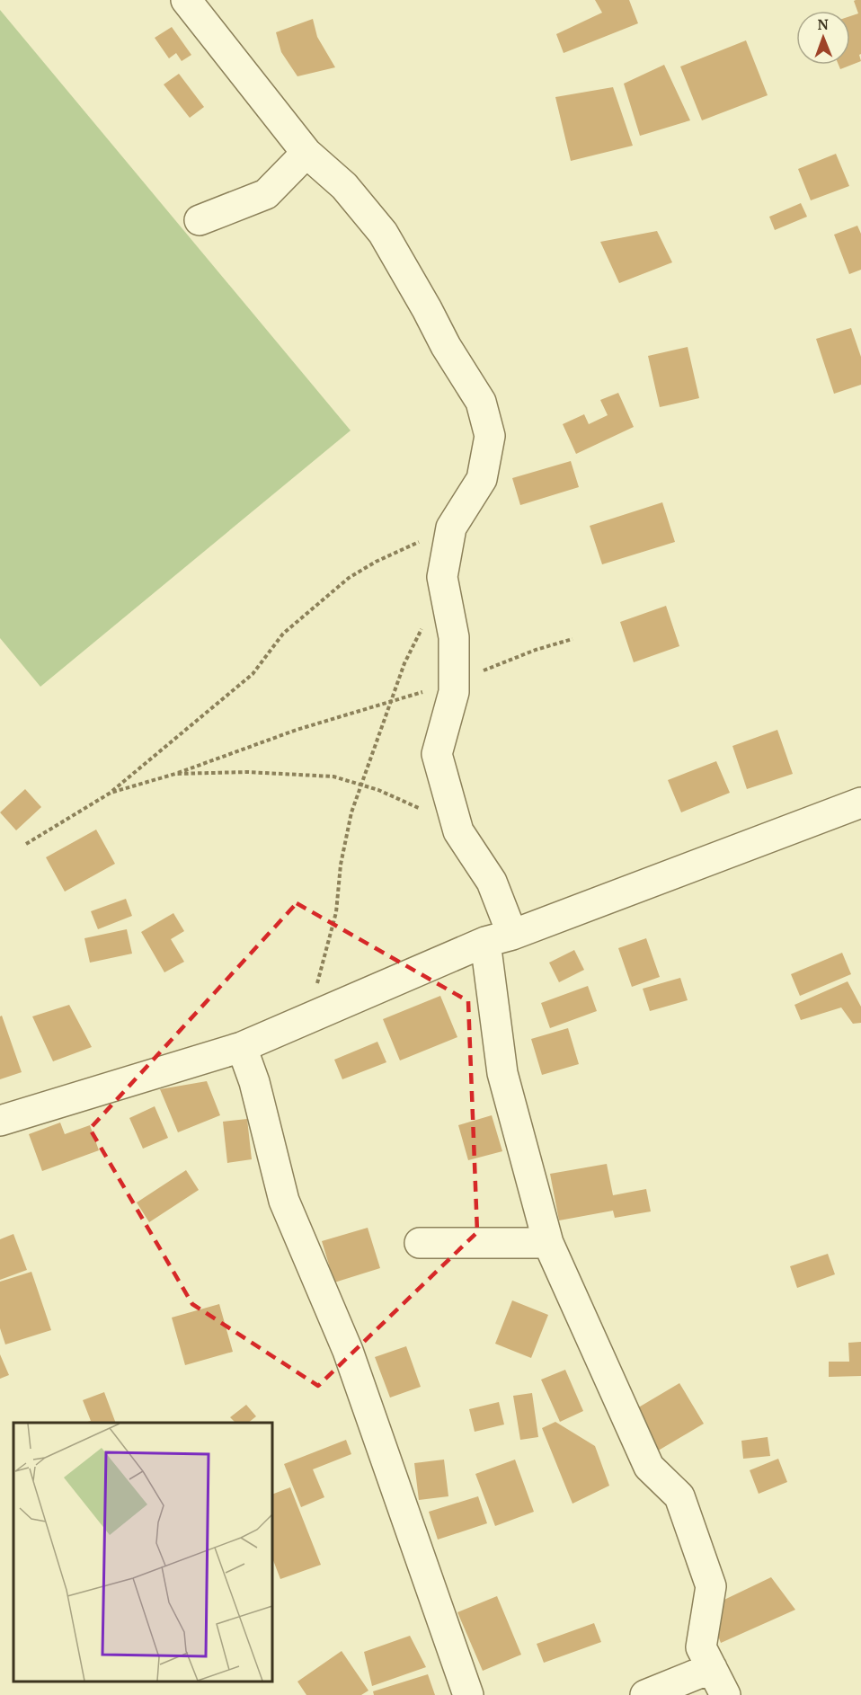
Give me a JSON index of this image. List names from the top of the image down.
{
  "north": "top"
}
